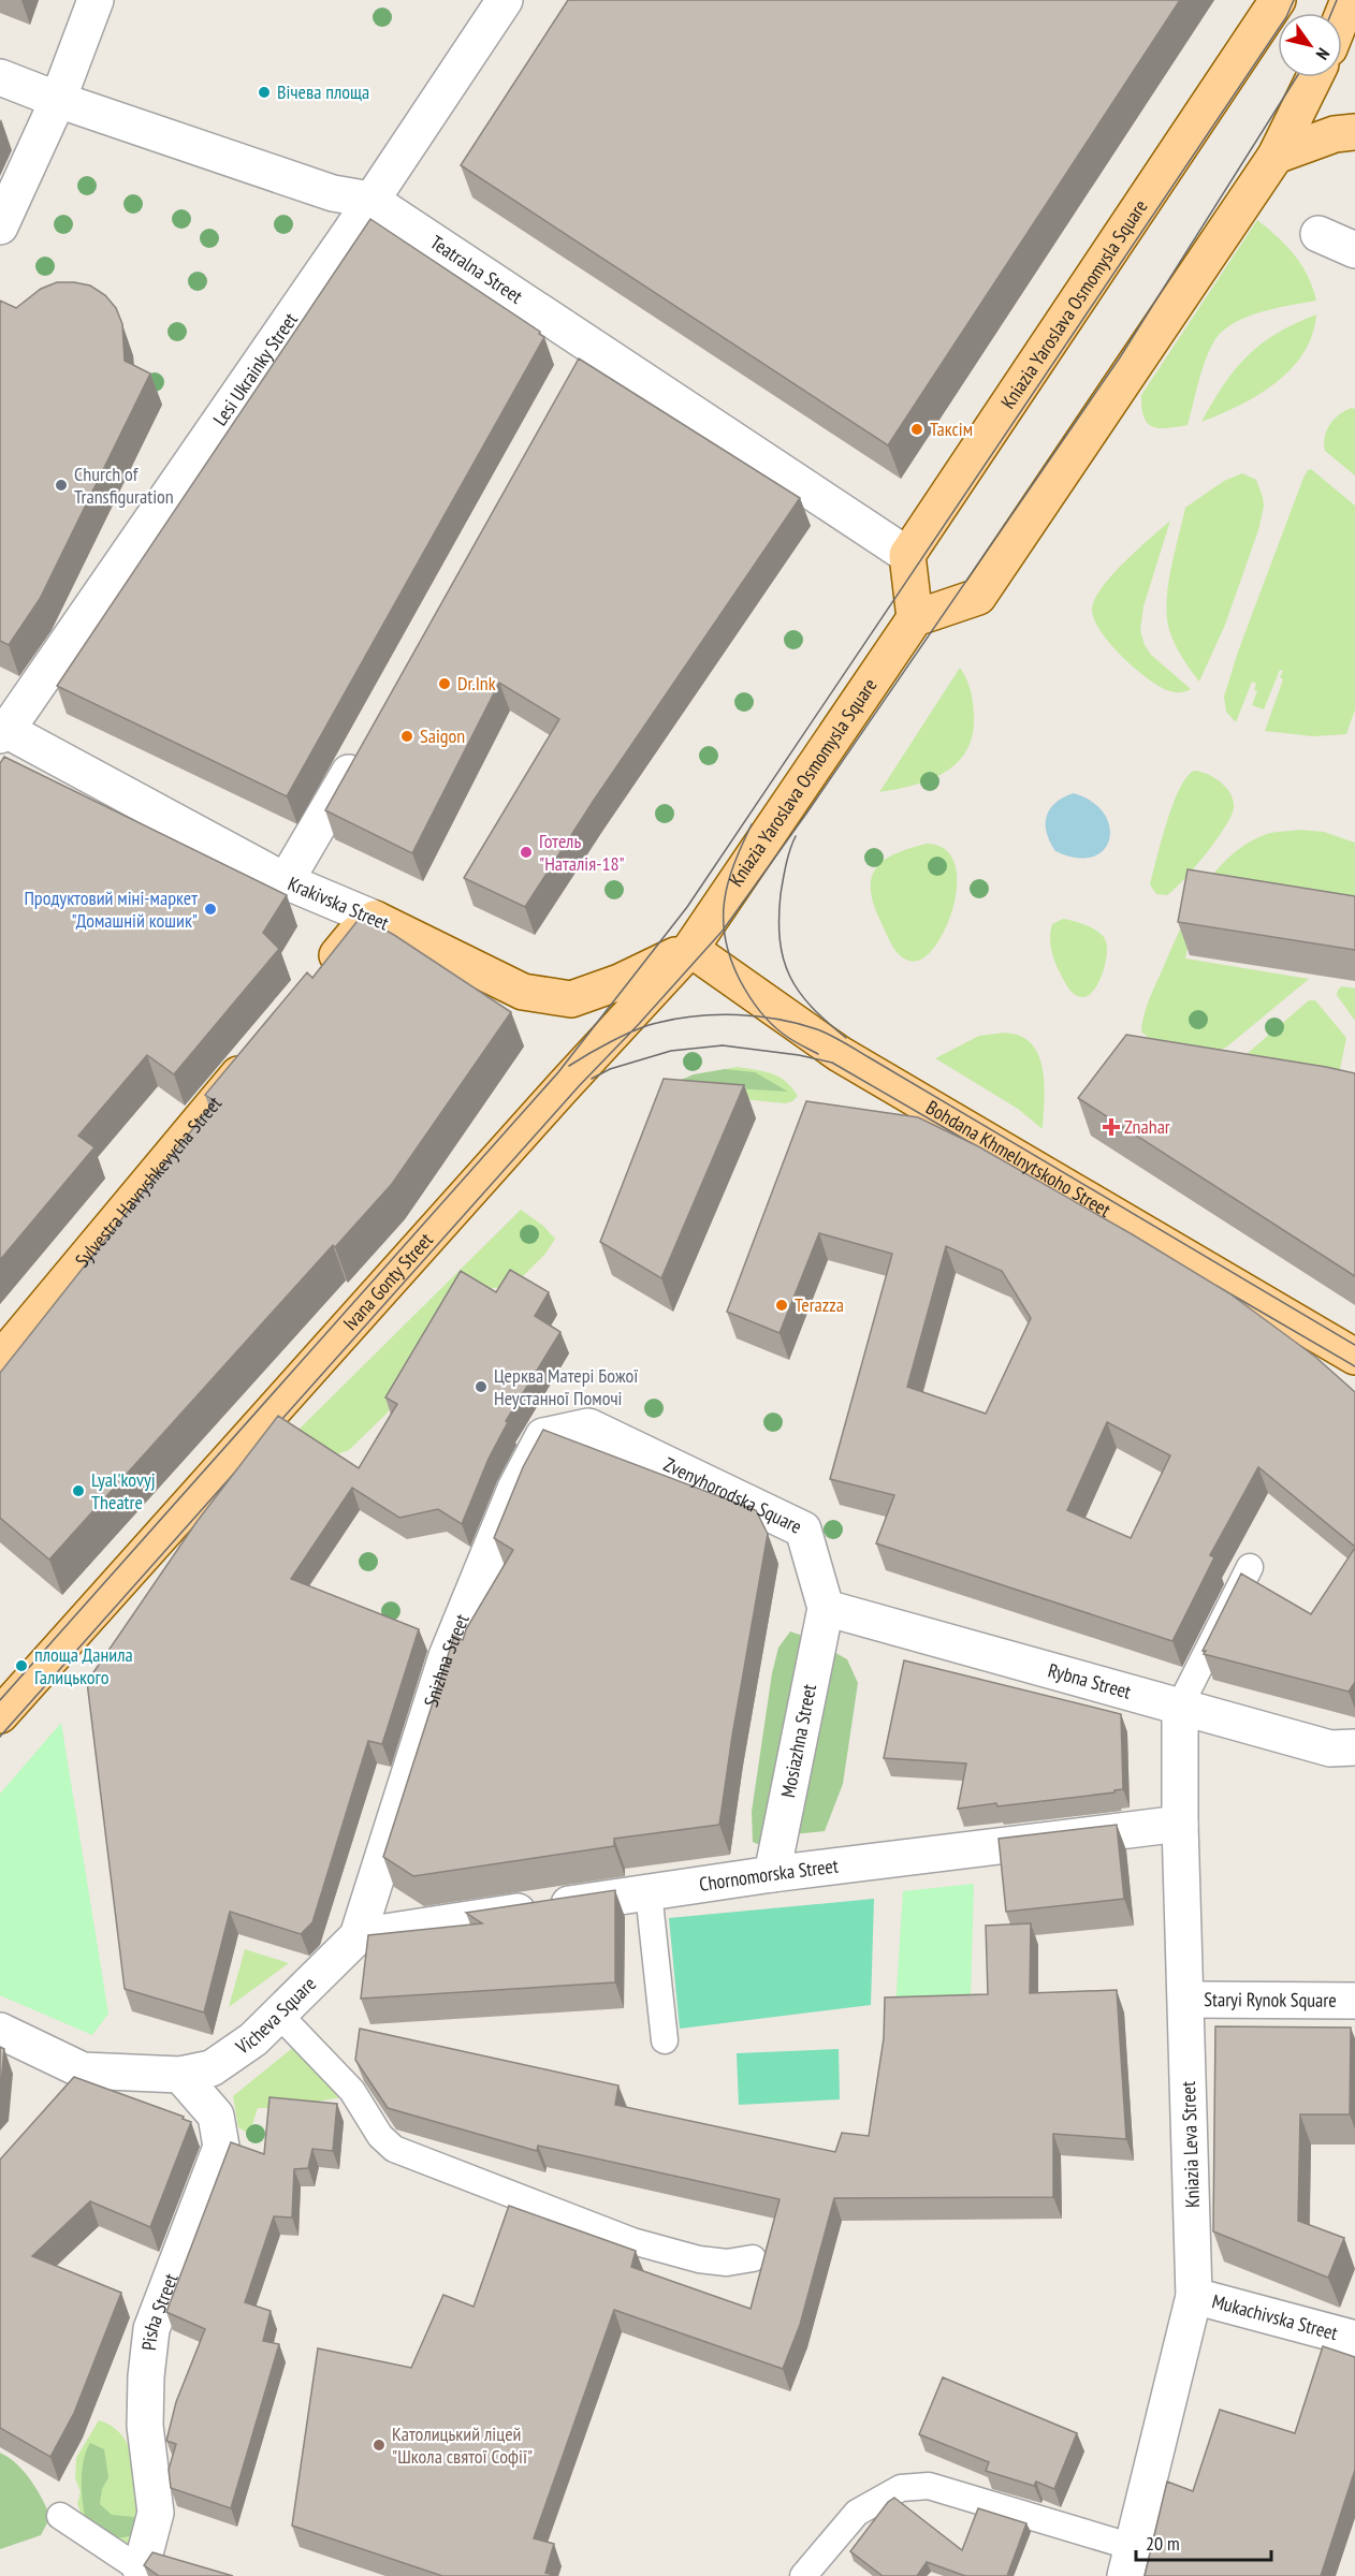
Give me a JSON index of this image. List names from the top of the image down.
{
  "streets": {
    "main road": [
      "Kniazia Yaroslava Osmomysla Square",
      "Krakivska Street",
      "Bohdana Khmelnytskoho Street",
      "Sylvestra Havryshkevycha Street",
      "Ivana Gonty Street"
    ],
    "street": [
      "Teatralna Street",
      "Lesi Ukrainky Street",
      "Zvenyhorodska Square",
      "Snizhna Street",
      "Rybna Street",
      "Mosiazhna Street",
      "Chornomorska Street",
      "Staryi Rynok Square",
      "Vicheva Square",
      "Kniazia Leva Street",
      "Pisha Street",
      "Mukachivska Street"
    ]
  },
  "crossings": [
    ["Teatralna Street", "Kniazia Yaroslava Osmomysla Square"],
    ["Teatralna Street", "Lesi Ukrainky Street"],
    ["Kniazia Yaroslava Osmomysla Square", "Krakivska Street"],
    ["Kniazia Yaroslava Osmomysla Square", "Bohdana Khmelnytskoho Street"],
    ["Kniazia Yaroslava Osmomysla Square", "Ivana Gonty Street"],
    ["Lesi Ukrainky Street", "Krakivska Street"],
    ["Krakivska Street", "Bohdana Khmelnytskoho Street"],
    ["Krakivska Street", "Ivana Gonty Street"],
    ["Bohdana Khmelnytskoho Street", "Ivana Gonty Street"],
    ["Zvenyhorodska Square", "Snizhna Street"],
    ["Zvenyhorodska Square", "Rybna Street"],
    ["Zvenyhorodska Square", "Mosiazhna Street"],
    ["Snizhna Street", "Chornomorska Street"],
    ["Snizhna Street", "Vicheva Square"],
    ["Rybna Street", "Mosiazhna Street"],
    ["Rybna Street", "Kniazia Leva Street"],
    ["Mosiazhna Street", "Chornomorska Street"],
    ["Chornomorska Street", "Vicheva Square"],
    ["Chornomorska Street", "Kniazia Leva Street"],
    ["Staryi Rynok Square", "Kniazia Leva Street"],
    ["Vicheva Square", "Pisha Street"],
    ["Kniazia Leva Street", "Mukachivska Street"]
  ],
  "places": {
    "other": [
      "Вічева площа",
      "Таксім",
      "Church of Transfiguration",
      "Dr.Ink",
      "Saigon",
      "Готель \"Наталія-18\"",
      "Продуктовий міні-маркет \"Домашній кошик\"",
      "Terazza",
      "Церква Матері Божої Неустанної Помочі",
      "Lyal'kovyj Theatre",
      "площа Данила Галицького",
      "Католицький ліцей \"Школа святої Софії\""
    ],
    "health": ["Znahar"]
  },
  "scale_bar": "20 m",
  "north": "bottom right"
}
